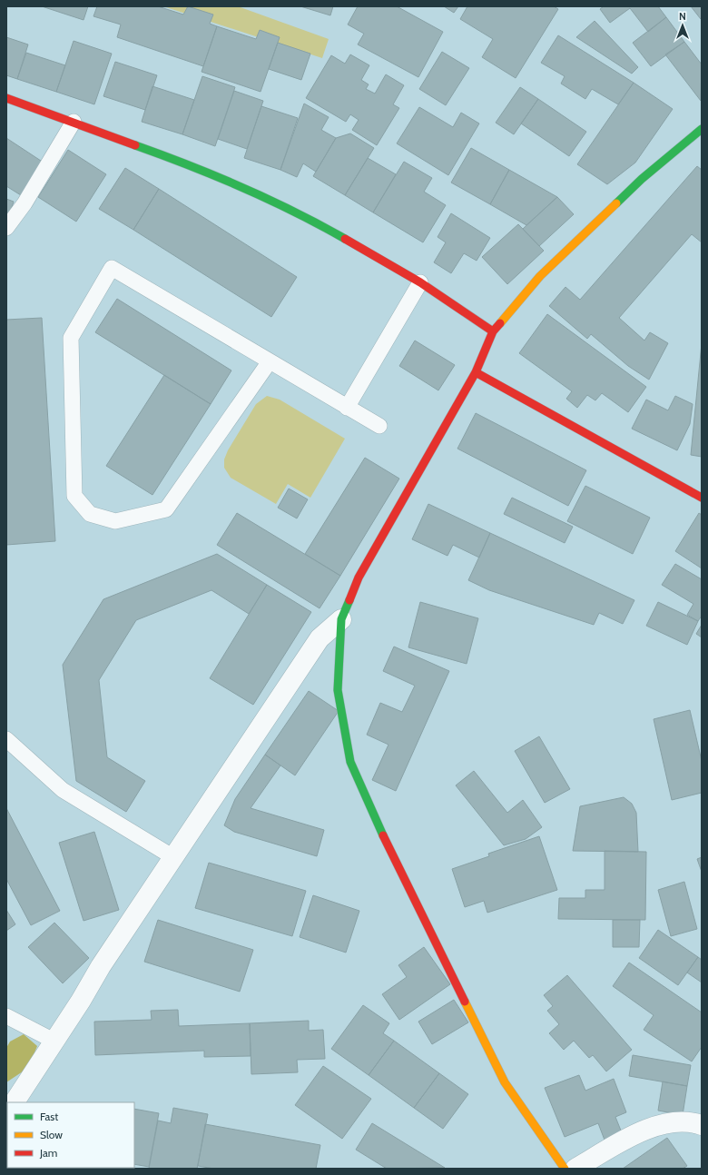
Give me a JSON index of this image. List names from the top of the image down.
{
  "legend": ["Fast", "Slow", "Jam"],
  "north": "top"
}
